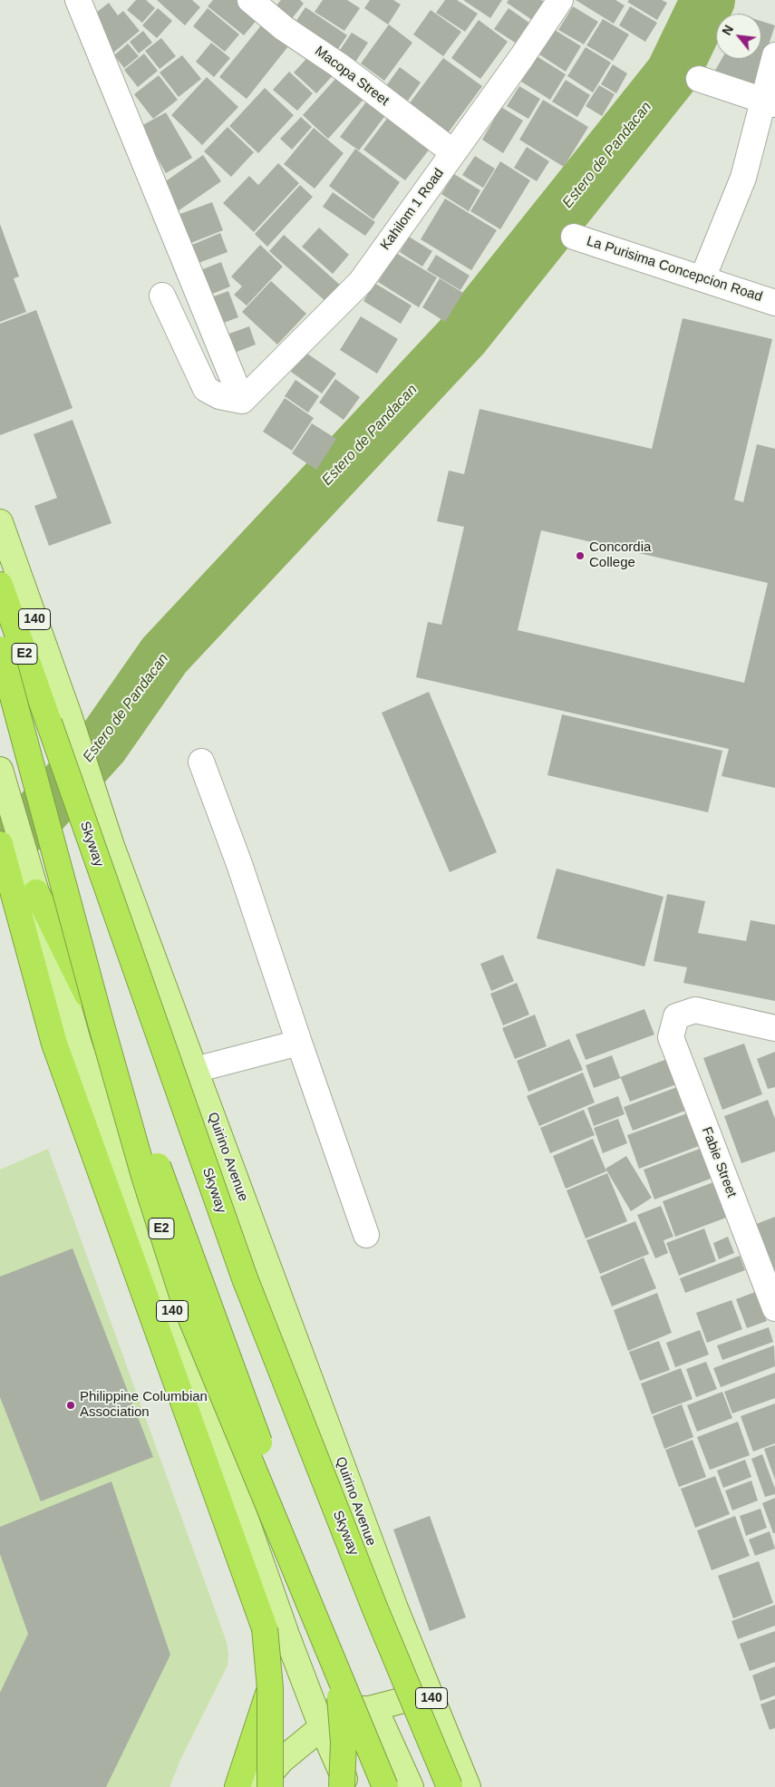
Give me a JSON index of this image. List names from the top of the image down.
{
  "streets": {
    "highway": ["E2", "Skyway"],
    "main road": ["140", "Quirino Avenue"],
    "street": [
      "Macopa Street",
      "Kahilom 1 Road",
      "La Purisima Concepcion Road",
      "Fabie Street"
    ]
  },
  "crossings": [
    ["Macopa Street", "Kahilom 1 Road"],
    ["Skyway", "Quirino Avenue"]
  ],
  "water": ["Estero de Pandacan"],
  "places": ["Concordia College", "Philippine Columbian Association"],
  "north": "top left"
}
